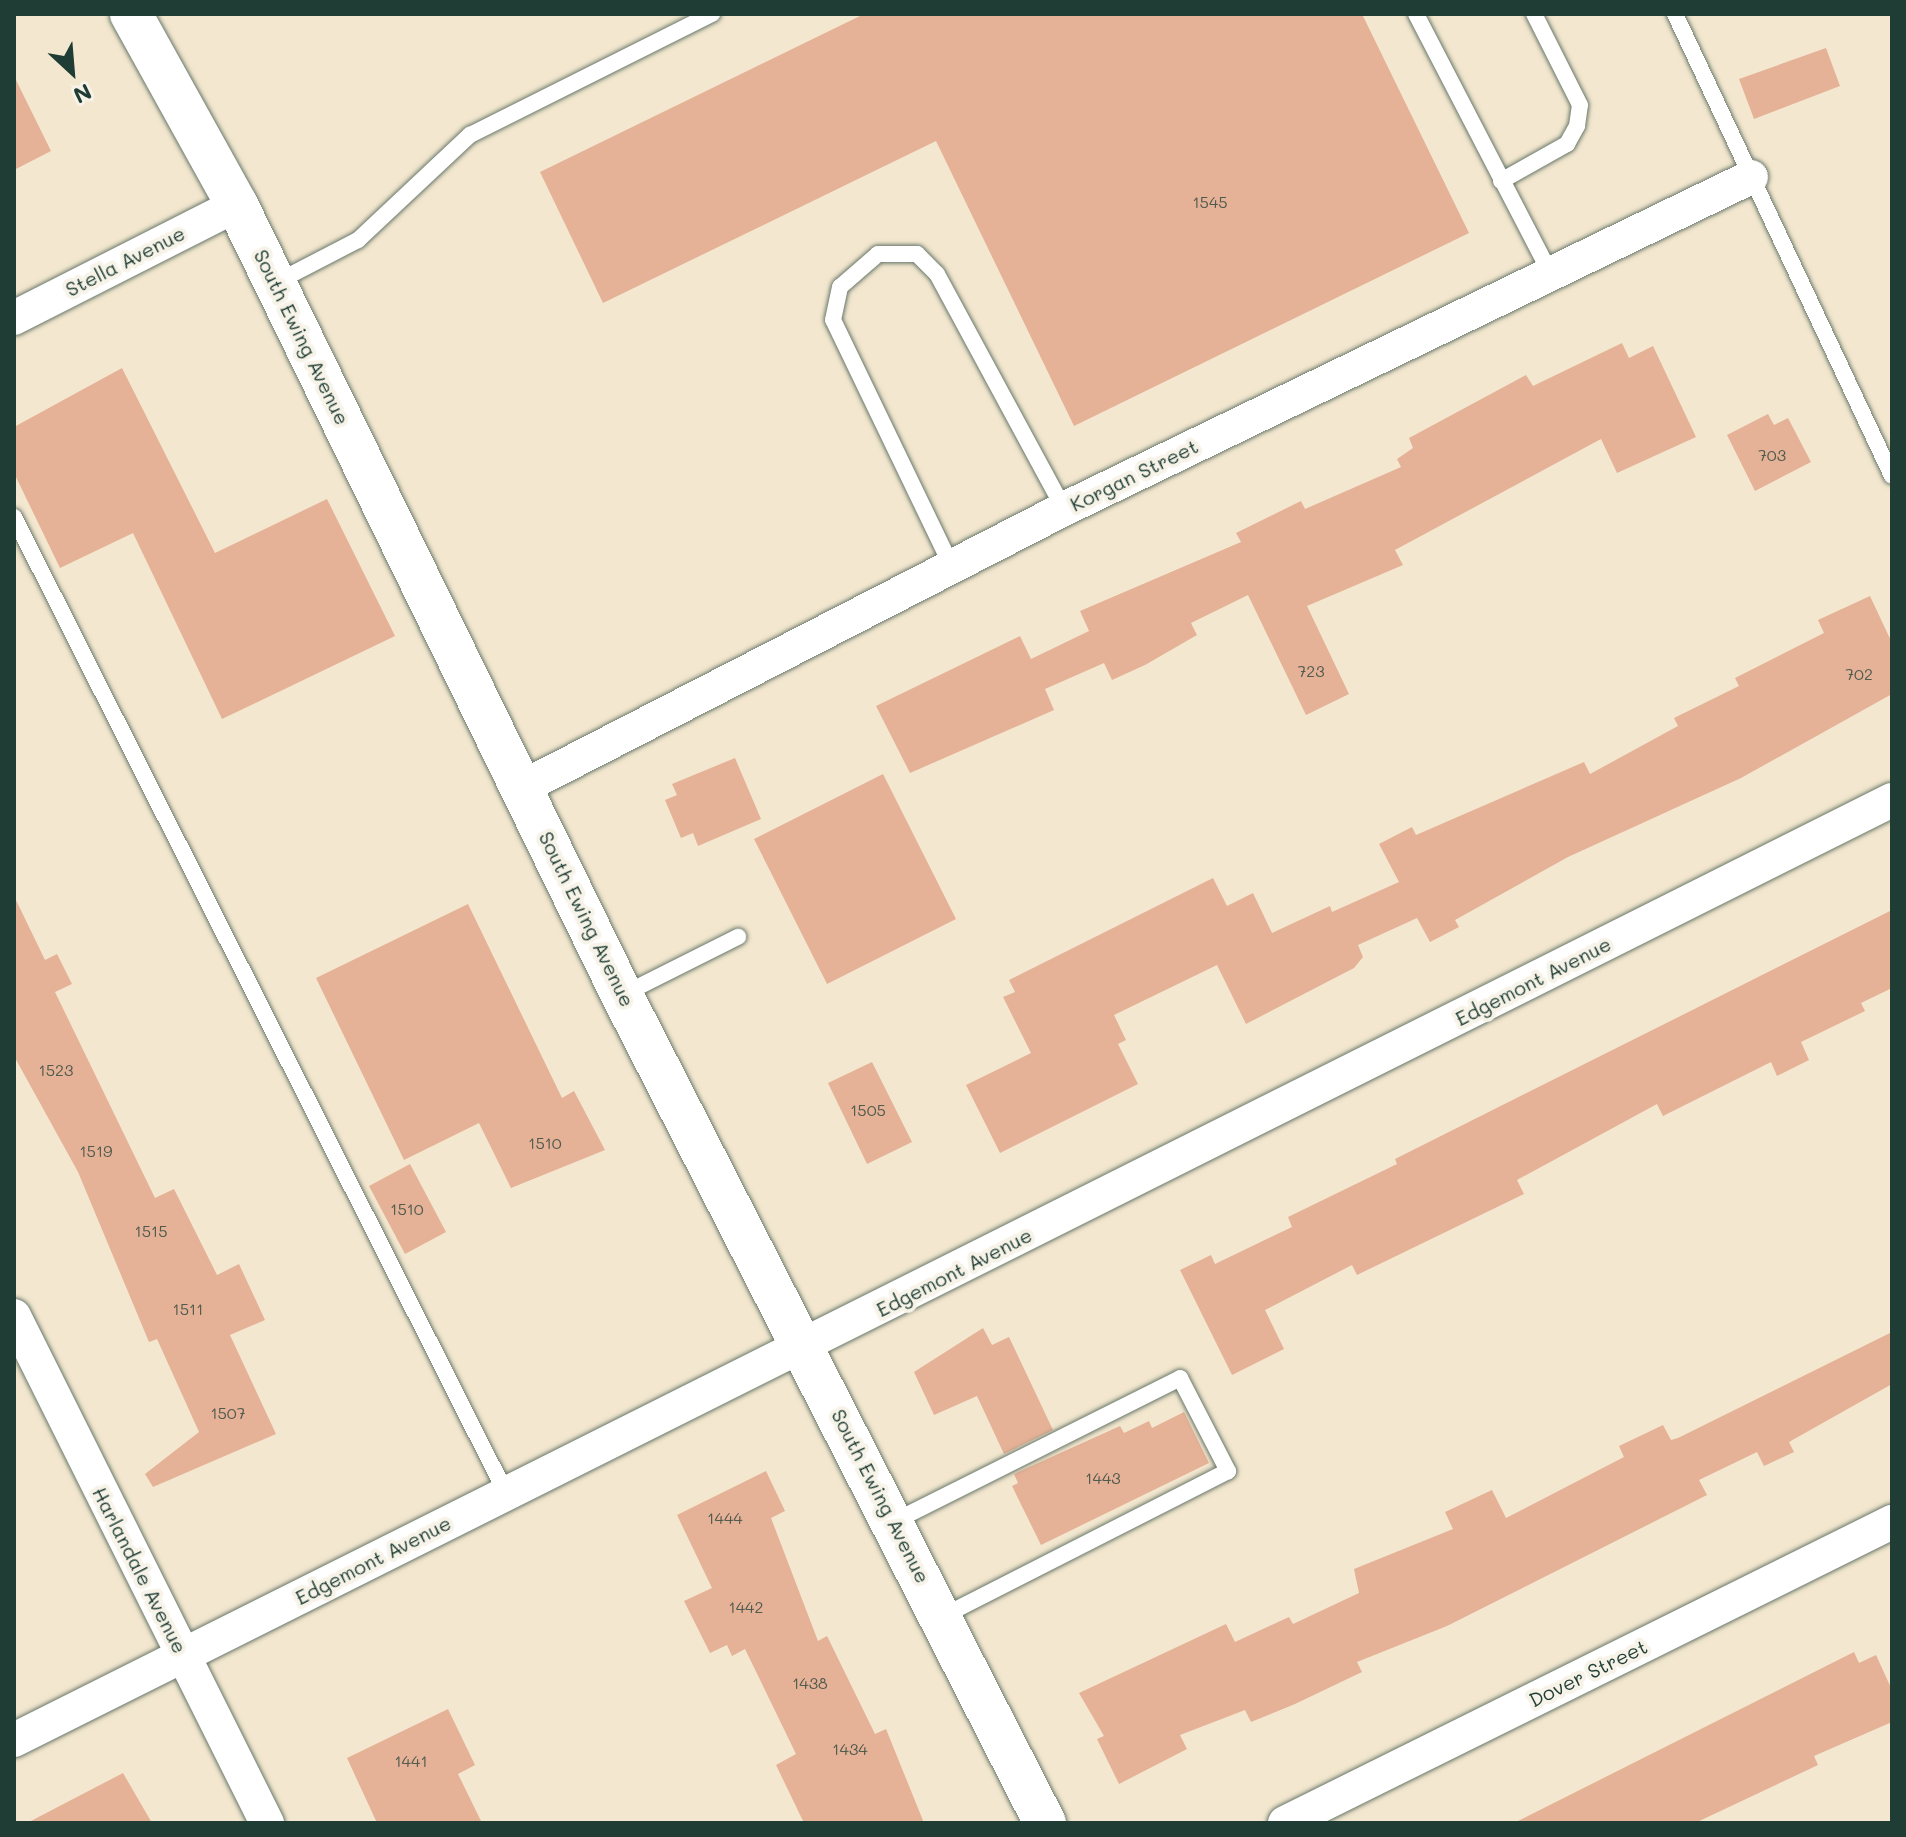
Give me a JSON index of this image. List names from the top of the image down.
{
  "streets": {
    "street": [
      "Stella Avenue",
      "South Ewing Avenue",
      "Korgan Street",
      "Edgemont Avenue",
      "Harlandale Avenue",
      "Dover Street"
    ]
  },
  "crossings": [
    ["Stella Avenue", "South Ewing Avenue"],
    ["South Ewing Avenue", "Korgan Street"],
    ["South Ewing Avenue", "Edgemont Avenue"],
    ["Edgemont Avenue", "Harlandale Avenue"]
  ],
  "house_numbers": [
    "1545",
    "703",
    "723",
    "702",
    "1523",
    "1505",
    "1510",
    "1519",
    "1510",
    "1515",
    "1511",
    "1507",
    "1443",
    "1444",
    "1442",
    "1438",
    "1434",
    "1441"
  ],
  "north": "bottom right"
}
